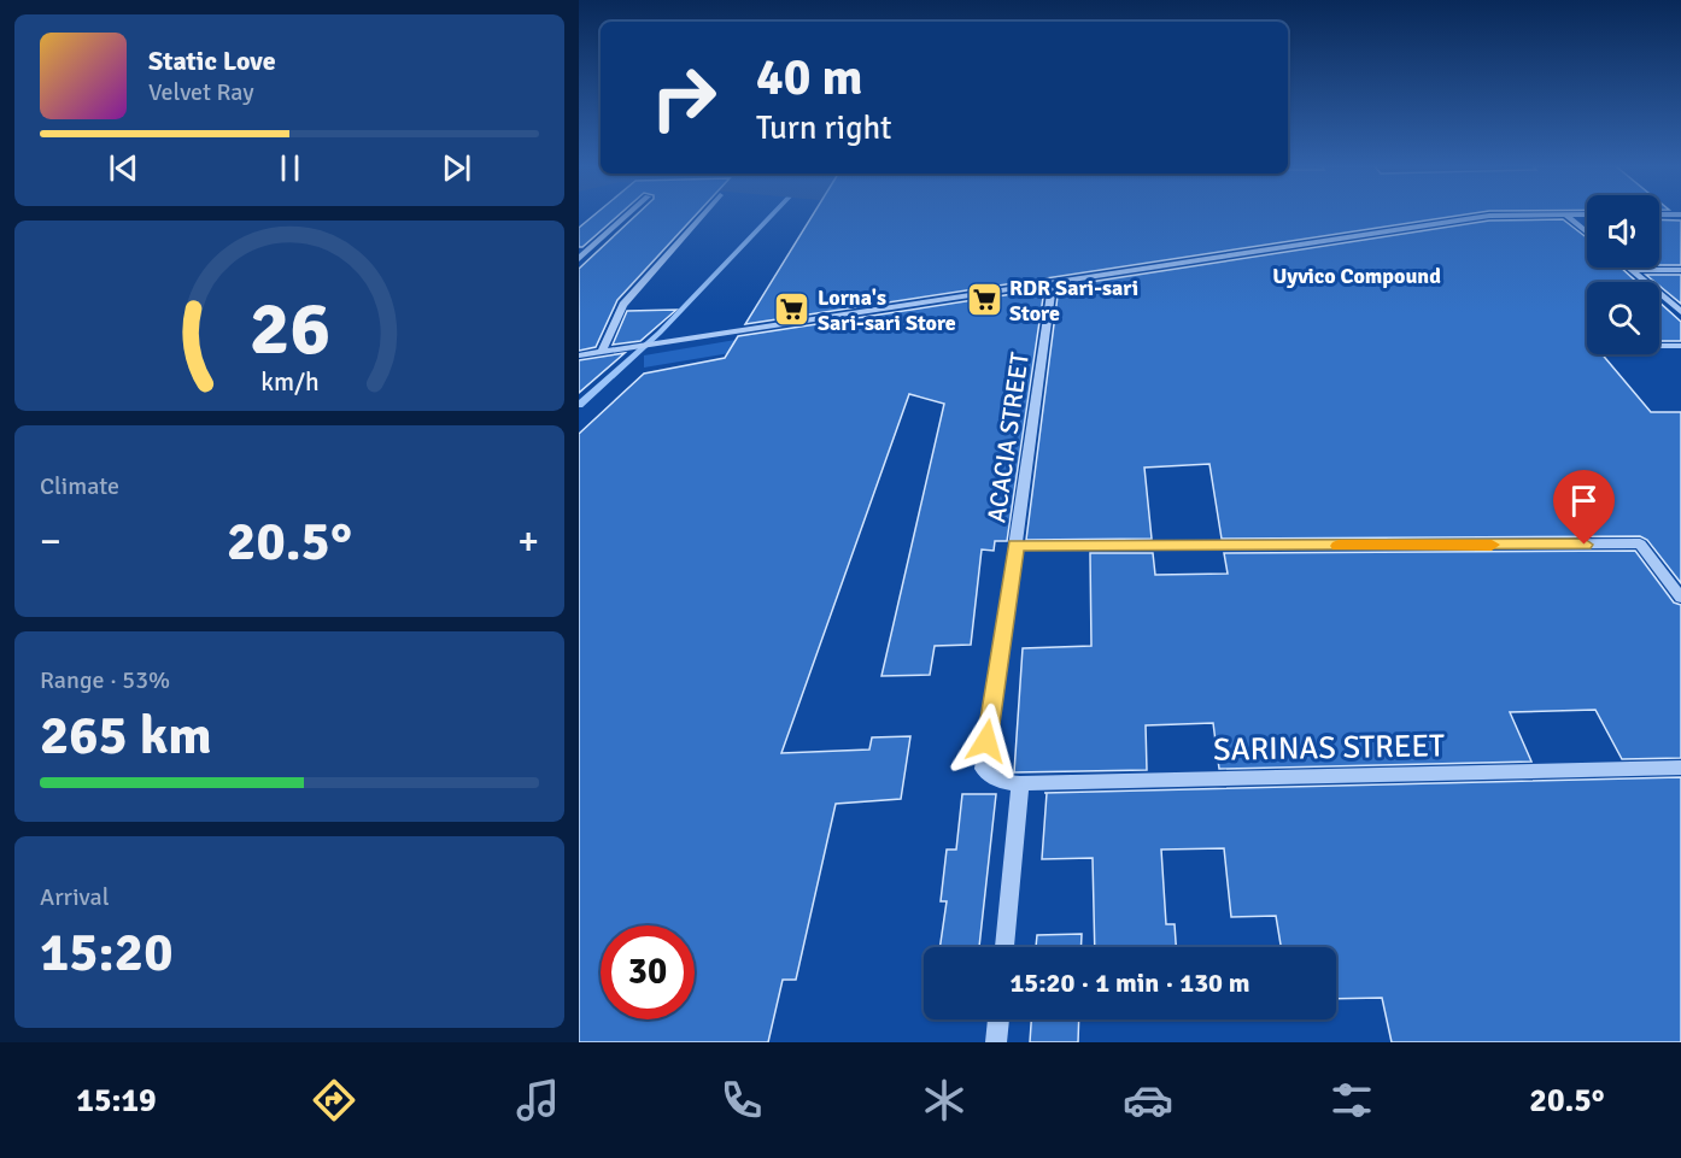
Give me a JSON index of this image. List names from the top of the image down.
{
  "streets": {
    "street": ["ACACIA STREET", "SARINAS STREET"]
  },
  "crossings": [
    ["ACACIA STREET", "SARINAS STREET"]
  ],
  "districts": ["Uyvico Compound"],
  "places": {
    "supermarket": ["RDR Sari-sari Store", "Lorna's Sari-sari Store"]
  },
  "page": {
    "turn": ["40 m", "Turn right"],
    "song": ["Static Love", "Velvet Ray"],
    "tile": [
      "Climate",
      ["Range · 53%", "265 km"],
      ["Arrival", "15:20"]
    ],
    "heat": ["−", "20.5°", "+"],
    "limit": "30",
    "trip": "15:20 · 1 min · 130 m",
    "tabs": ["15:19", "20.5°"],
    "gauge": ["26", "km/h"]
  }
}
